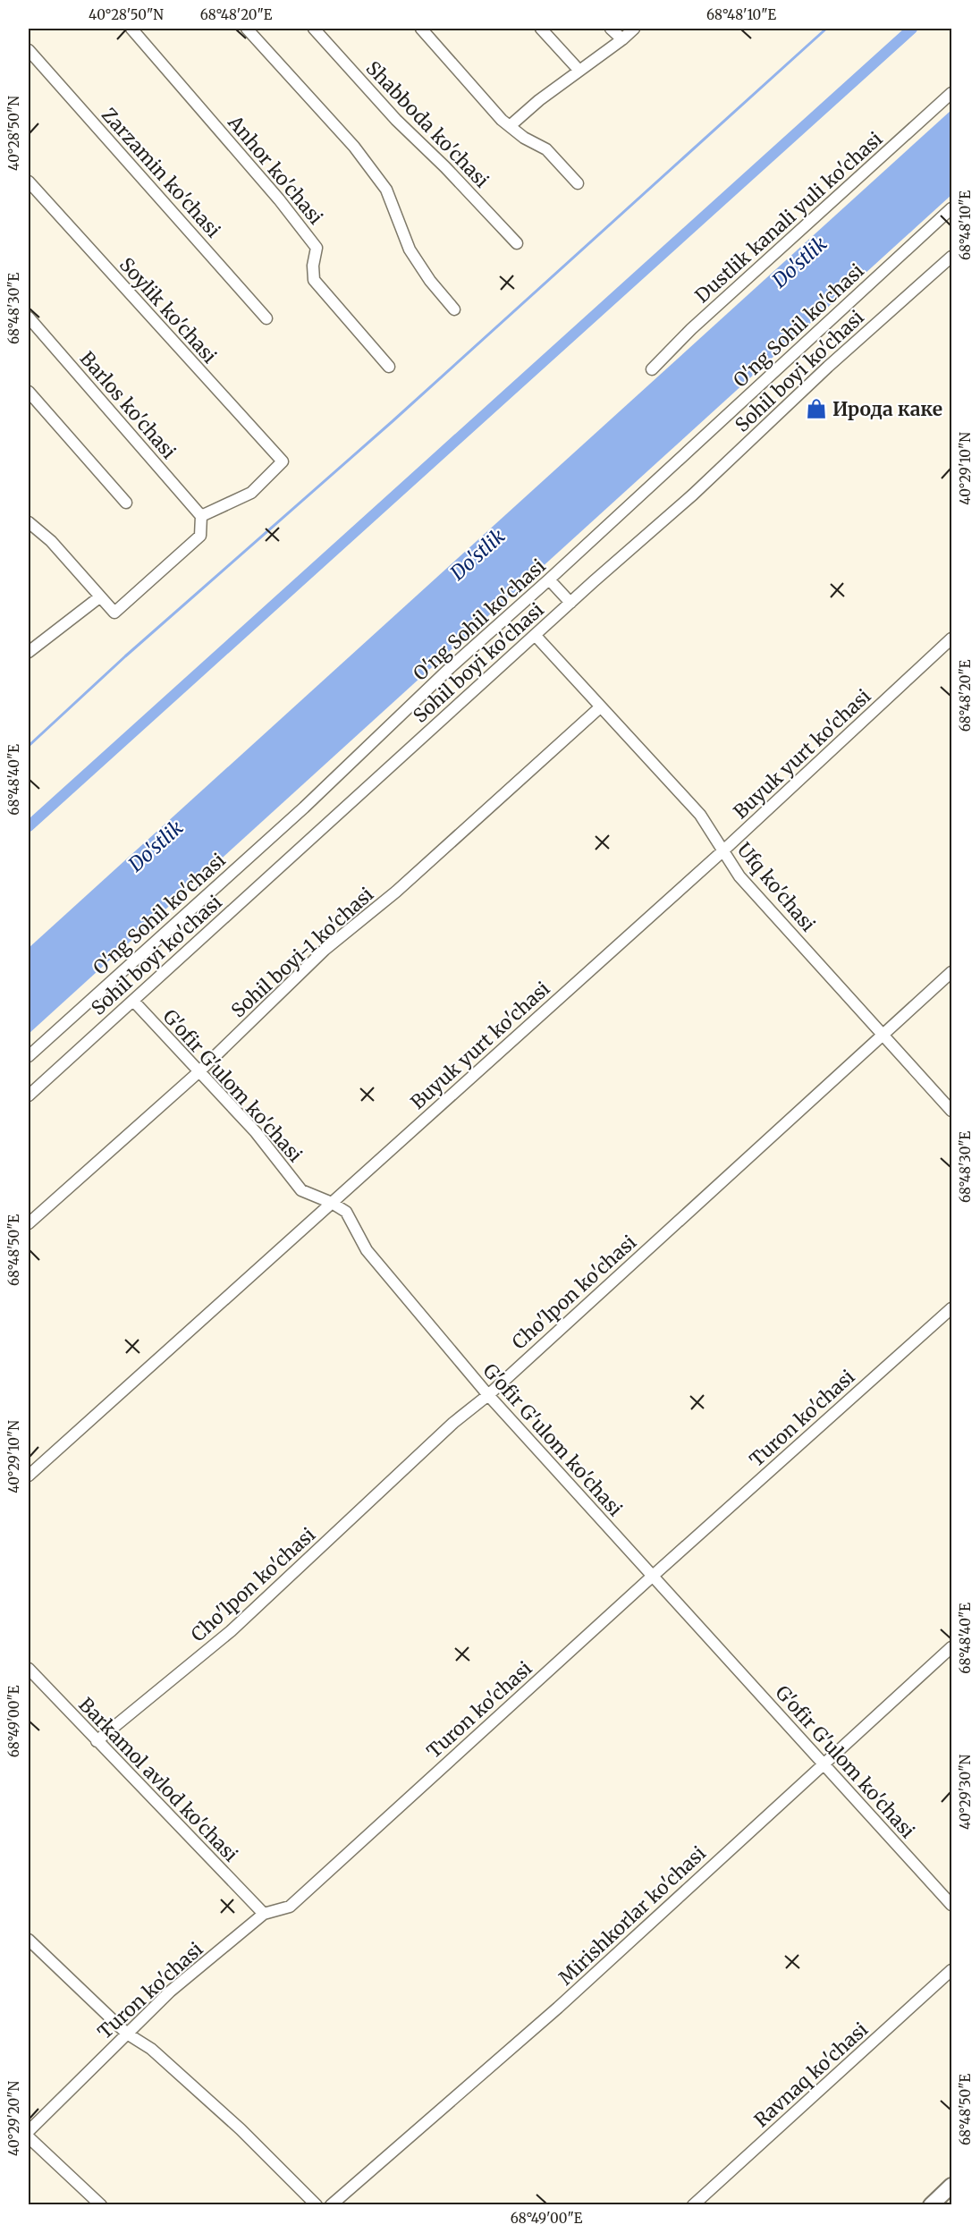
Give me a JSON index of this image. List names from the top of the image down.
{
  "streets": {
    "street": [
      "Shabboda ko'chasi",
      "Anhor ko'chasi",
      "Zarzamin ko'chasi",
      "Dustlik kanali yuli ko'chasi",
      "Soylik ko'chasi",
      "O'ng Sohil ko'chasi",
      "Sohil boyi ko'chasi",
      "Barlos ko'chasi",
      "Buyuk yurt ko'chasi",
      "Ufq ko'chasi",
      "Sohil boyi-1 ko'chasi",
      "G'ofir G'ulom ko'chasi",
      "Cho'lpon ko'chasi",
      "Turon ko'chasi",
      "Barkamol avlod ko'chasi",
      "Mirishkorlar ko'chasi",
      "Ravnaq ko'chasi"
    ]
  },
  "crossings": [
    ["Soylik ko'chasi", "Barlos ko'chasi"],
    ["Sohil boyi ko'chasi", "Ufq ko'chasi"],
    ["Sohil boyi ko'chasi", "G'ofir G'ulom ko'chasi"],
    ["Buyuk yurt ko'chasi", "Ufq ko'chasi"],
    ["Buyuk yurt ko'chasi", "G'ofir G'ulom ko'chasi"],
    ["Ufq ko'chasi", "Sohil boyi-1 ko'chasi"],
    ["Ufq ko'chasi", "Cho'lpon ko'chasi"],
    ["Sohil boyi-1 ko'chasi", "G'ofir G'ulom ko'chasi"],
    ["G'ofir G'ulom ko'chasi", "Cho'lpon ko'chasi"],
    ["G'ofir G'ulom ko'chasi", "Turon ko'chasi"],
    ["G'ofir G'ulom ko'chasi", "Mirishkorlar ko'chasi"],
    ["Cho'lpon ko'chasi", "Barkamol avlod ko'chasi"],
    ["Turon ko'chasi", "Barkamol avlod ko'chasi"]
  ],
  "water": ["Do'stlik"],
  "places": {
    "shop": ["Ирода каке"]
  },
  "coordinates": [
    "40°28'50\"N",
    "68°48'20\"E",
    "68°48'10\"E",
    "68°48'30\"E",
    "40°29'10\"N",
    "68°48'40\"E",
    "68°48'50\"E",
    "68°49'00\"E",
    "40°29'30\"N",
    "40°29'20\"N"
  ]
}
